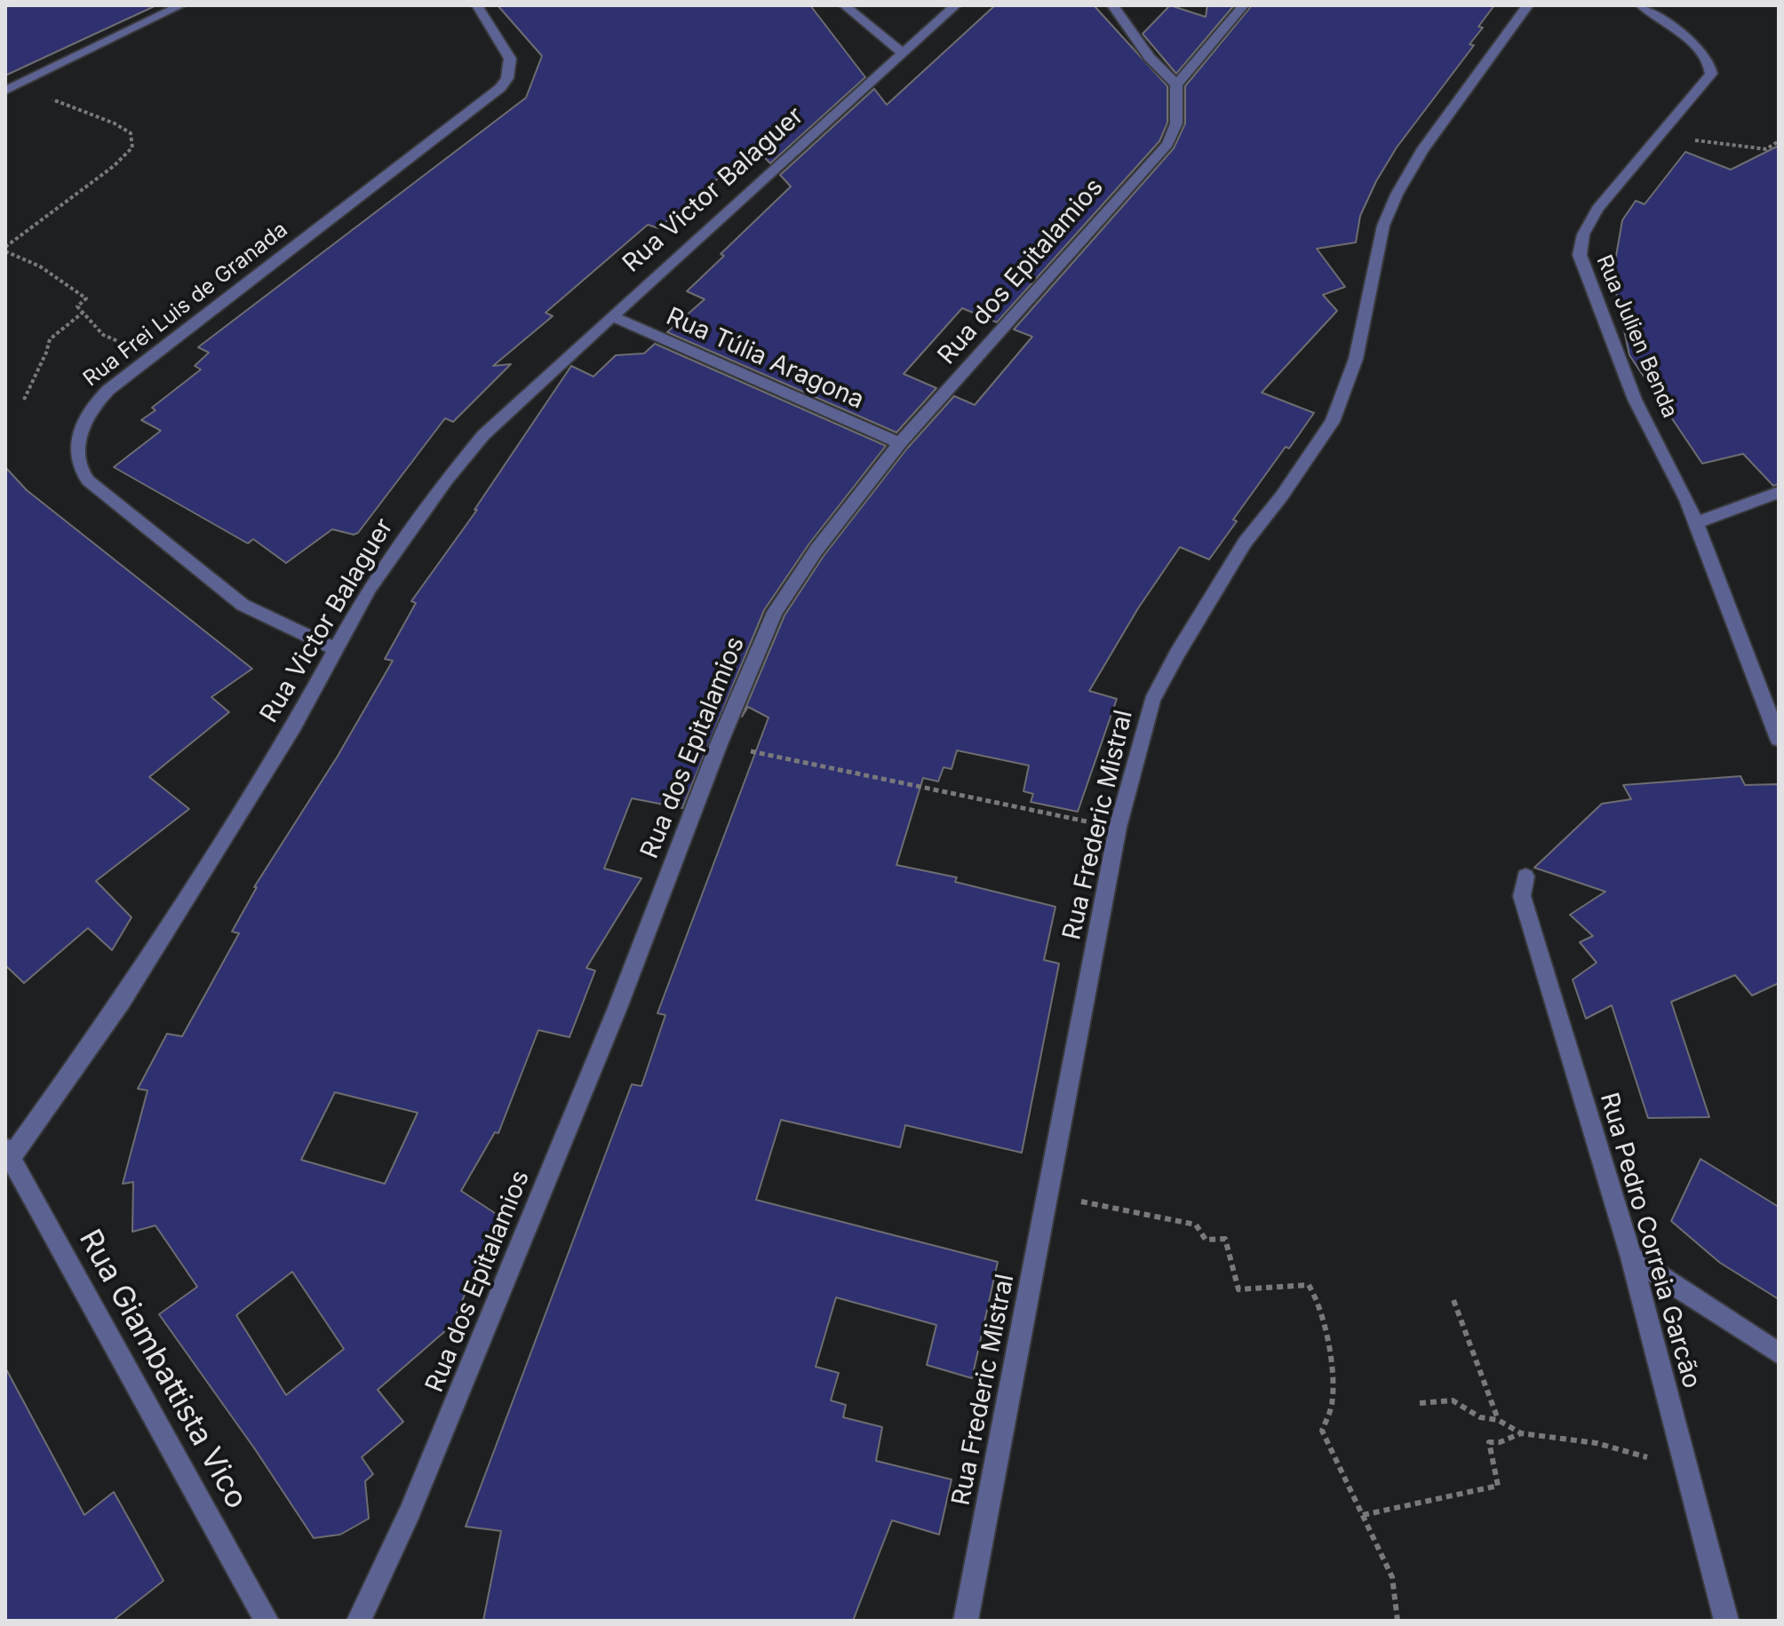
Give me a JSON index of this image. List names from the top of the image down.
{
  "streets": {
    "street": [
      "Rua Victor Balaguer",
      "Rua dos Epitalamios",
      "Rua Frei Luis de Granada",
      "Rua Julien Benda",
      "Rua Túlia Aragona",
      "Rua Frederic Mistral",
      "Rua Pedro Correia Garcão",
      "Rua Giambattista Vico"
    ]
  },
  "crossings": [
    ["Rua Victor Balaguer", "Rua Frei Luis de Granada"],
    ["Rua Victor Balaguer", "Rua Túlia Aragona"],
    ["Rua Victor Balaguer", "Rua Giambattista Vico"],
    ["Rua dos Epitalamios", "Rua Túlia Aragona"]
  ]
}
